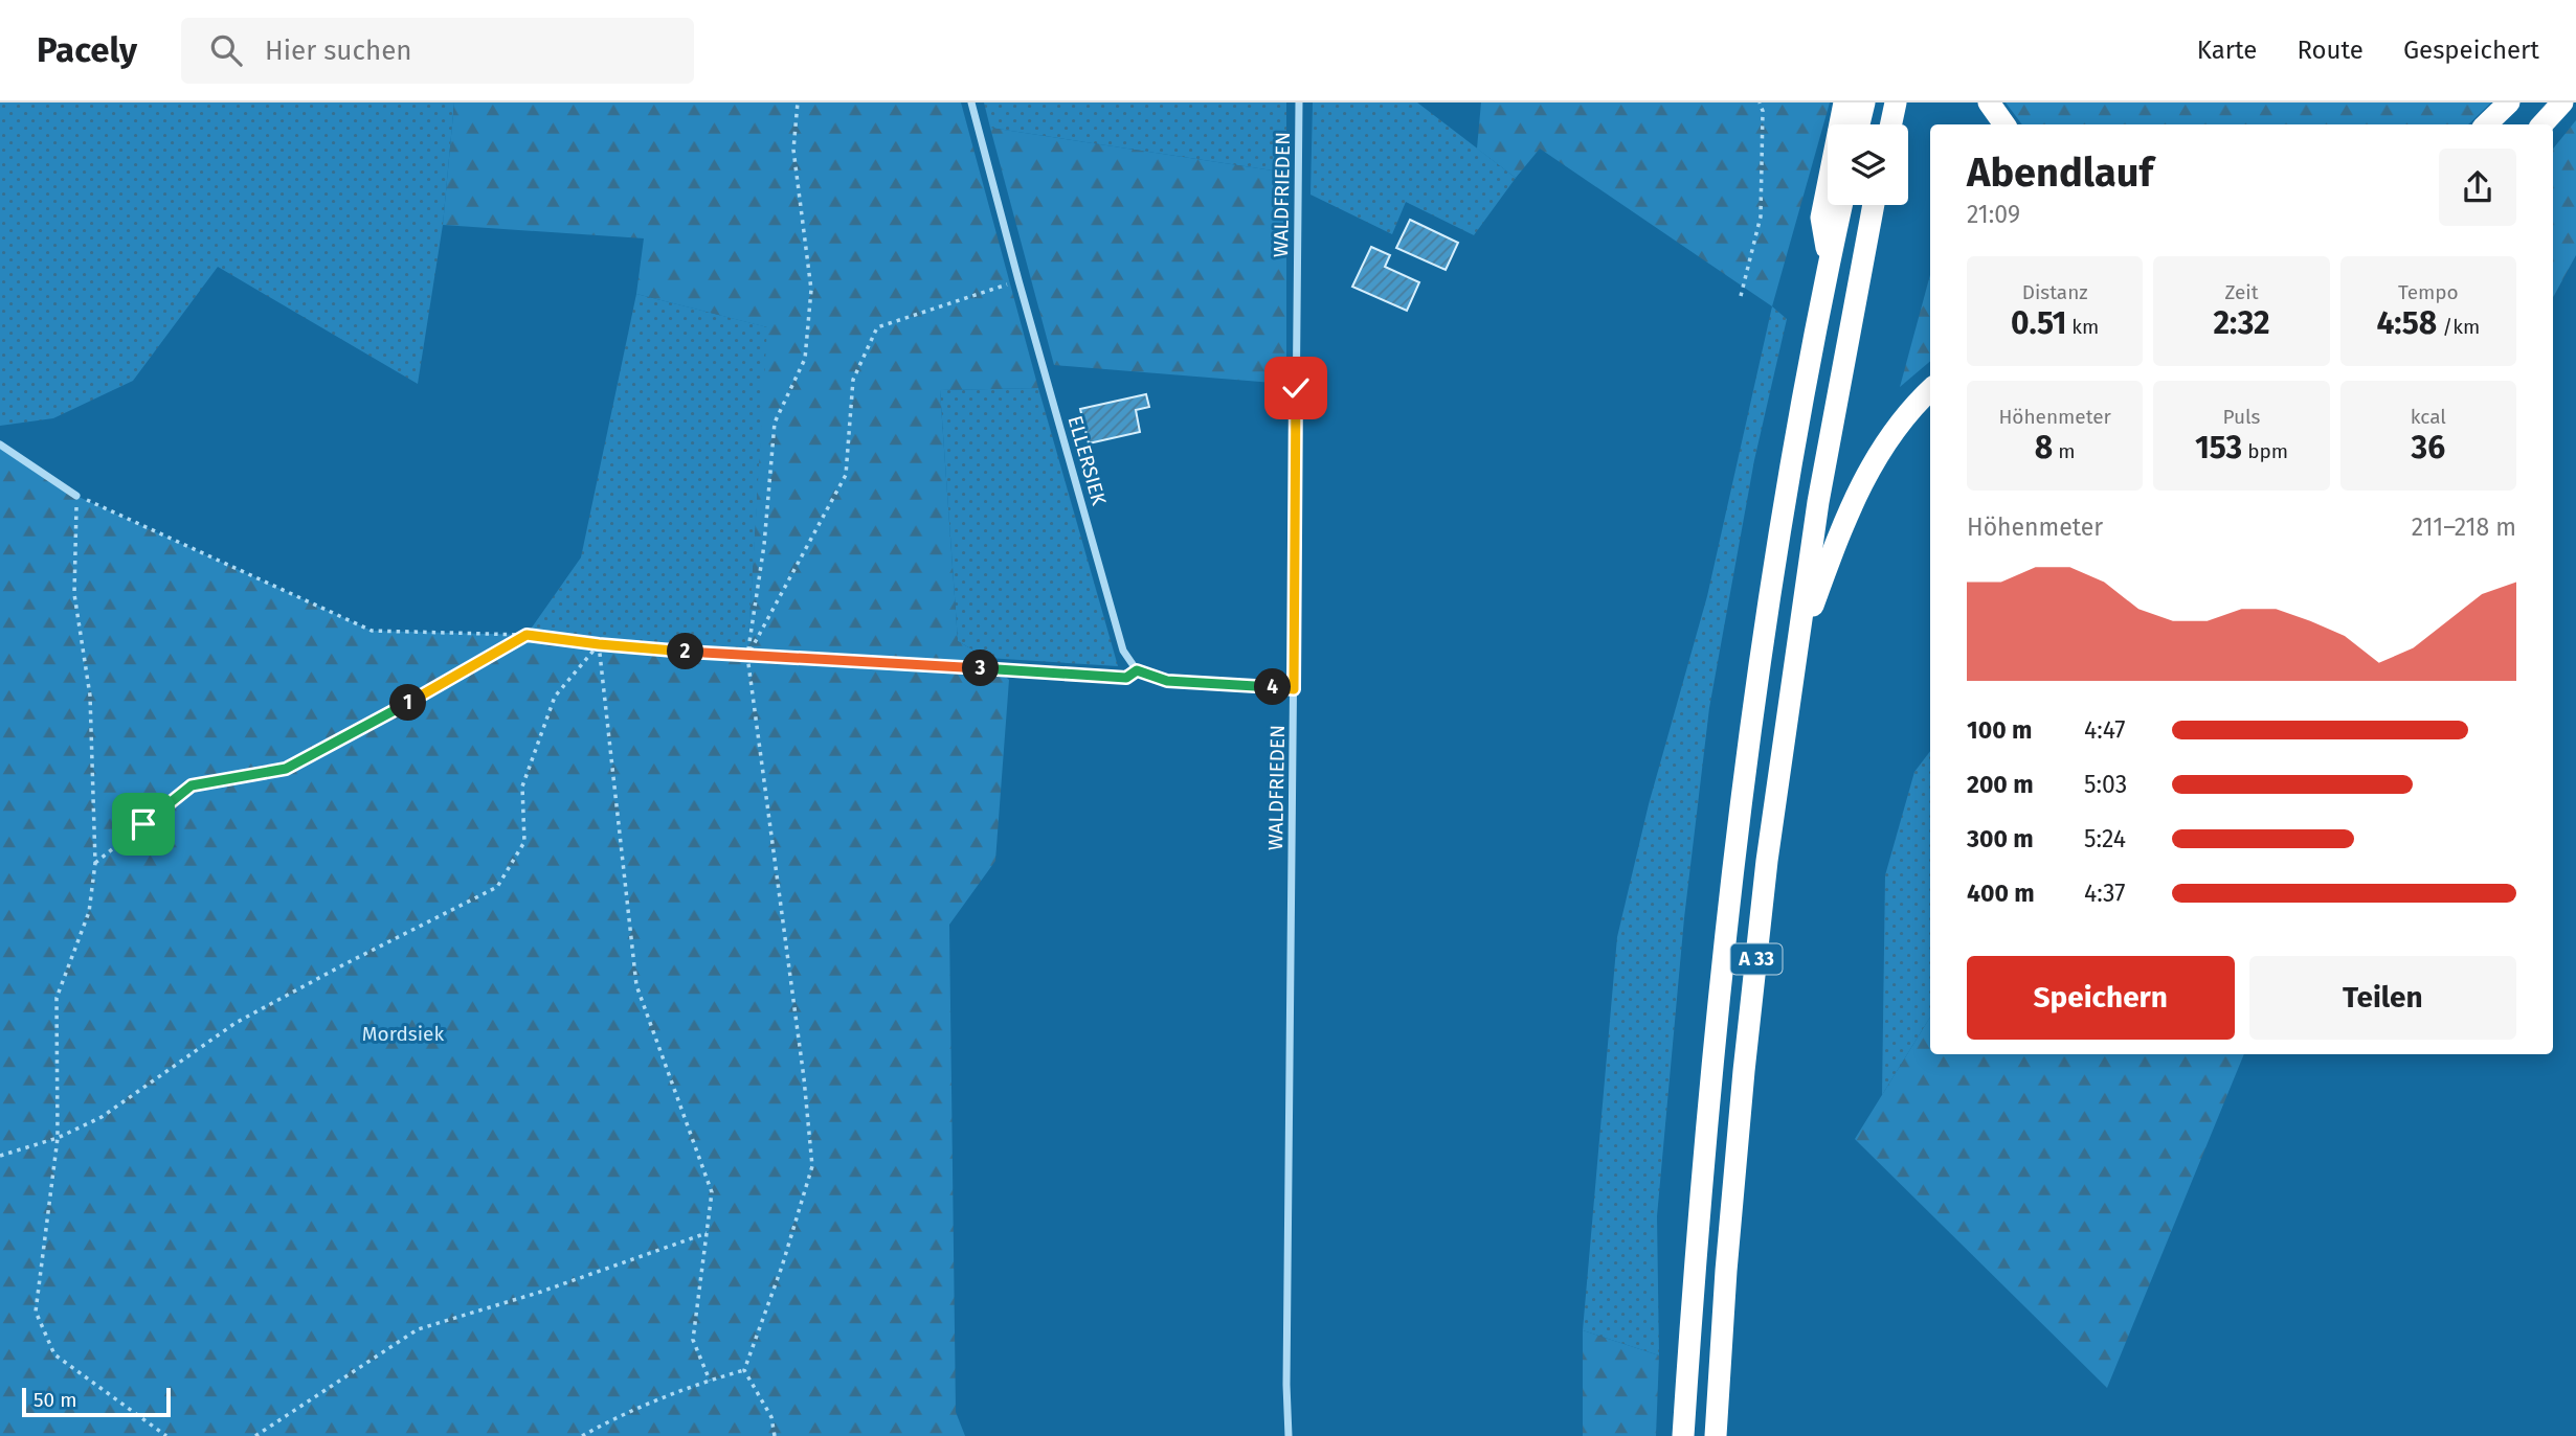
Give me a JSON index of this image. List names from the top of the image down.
{
  "streets": {
    "highway": ["A 33"],
    "street": ["WALDFRIEDEN", "ELLERSIEK"]
  },
  "parks": ["Mordsiek"],
  "scale_bar": "50 m",
  "page": {
    "header": "Pacely",
    "search": "Hier suchen",
    "nav": ["Karte", "Route", "Gespeichert"],
    "heading": ["Abendlauf", "21:09"],
    "stats": [
      ["Distanz", "0.51 km"],
      ["Zeit", "2:32"],
      ["Tempo", "4:58 /km"],
      ["Höhenmeter", "8 m"],
      ["Puls", "153 bpm"],
      ["kcal", "36"]
    ],
    "chart": ["Höhenmeter", "211–218 m"],
    "pins": [
      "2",
      "3",
      "4",
      "1"
    ],
    "list": [
      {
        "name": "100 m",
        "note": "4:47"
      },
      {
        "name": "200 m",
        "note": "5:03"
      },
      {
        "name": "300 m",
        "note": "5:24"
      },
      {
        "name": "400 m",
        "note": "4:37"
      }
    ],
    "buttons": ["Speichern", "Teilen"],
    "scale": "50 m"
  }
}
